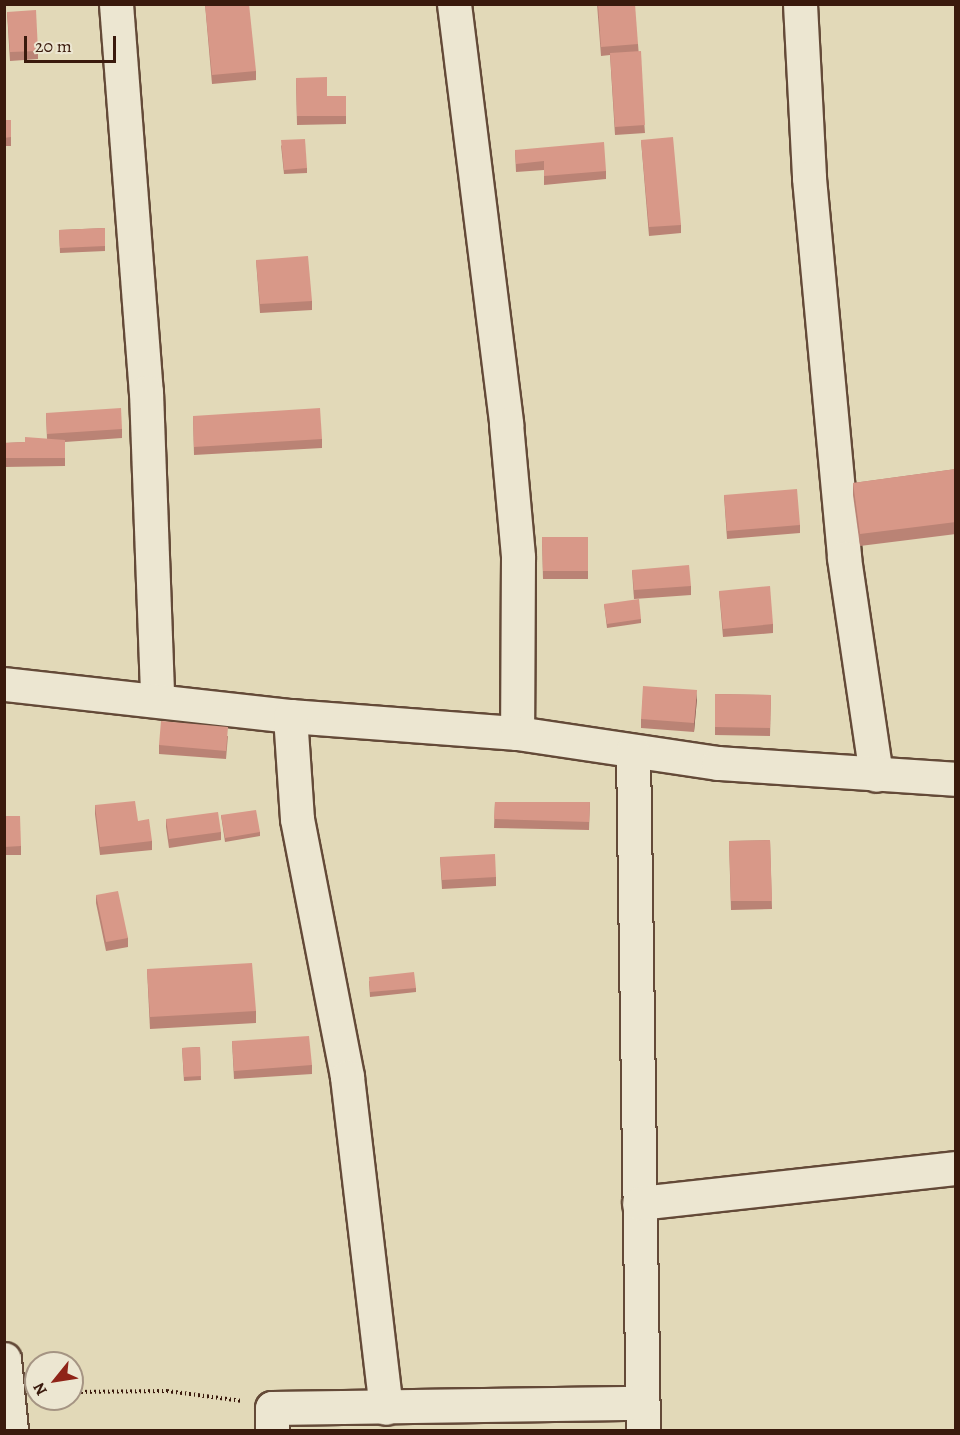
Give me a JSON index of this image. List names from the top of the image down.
{
  "scale_bar": "20 m",
  "north": "bottom left"
}
